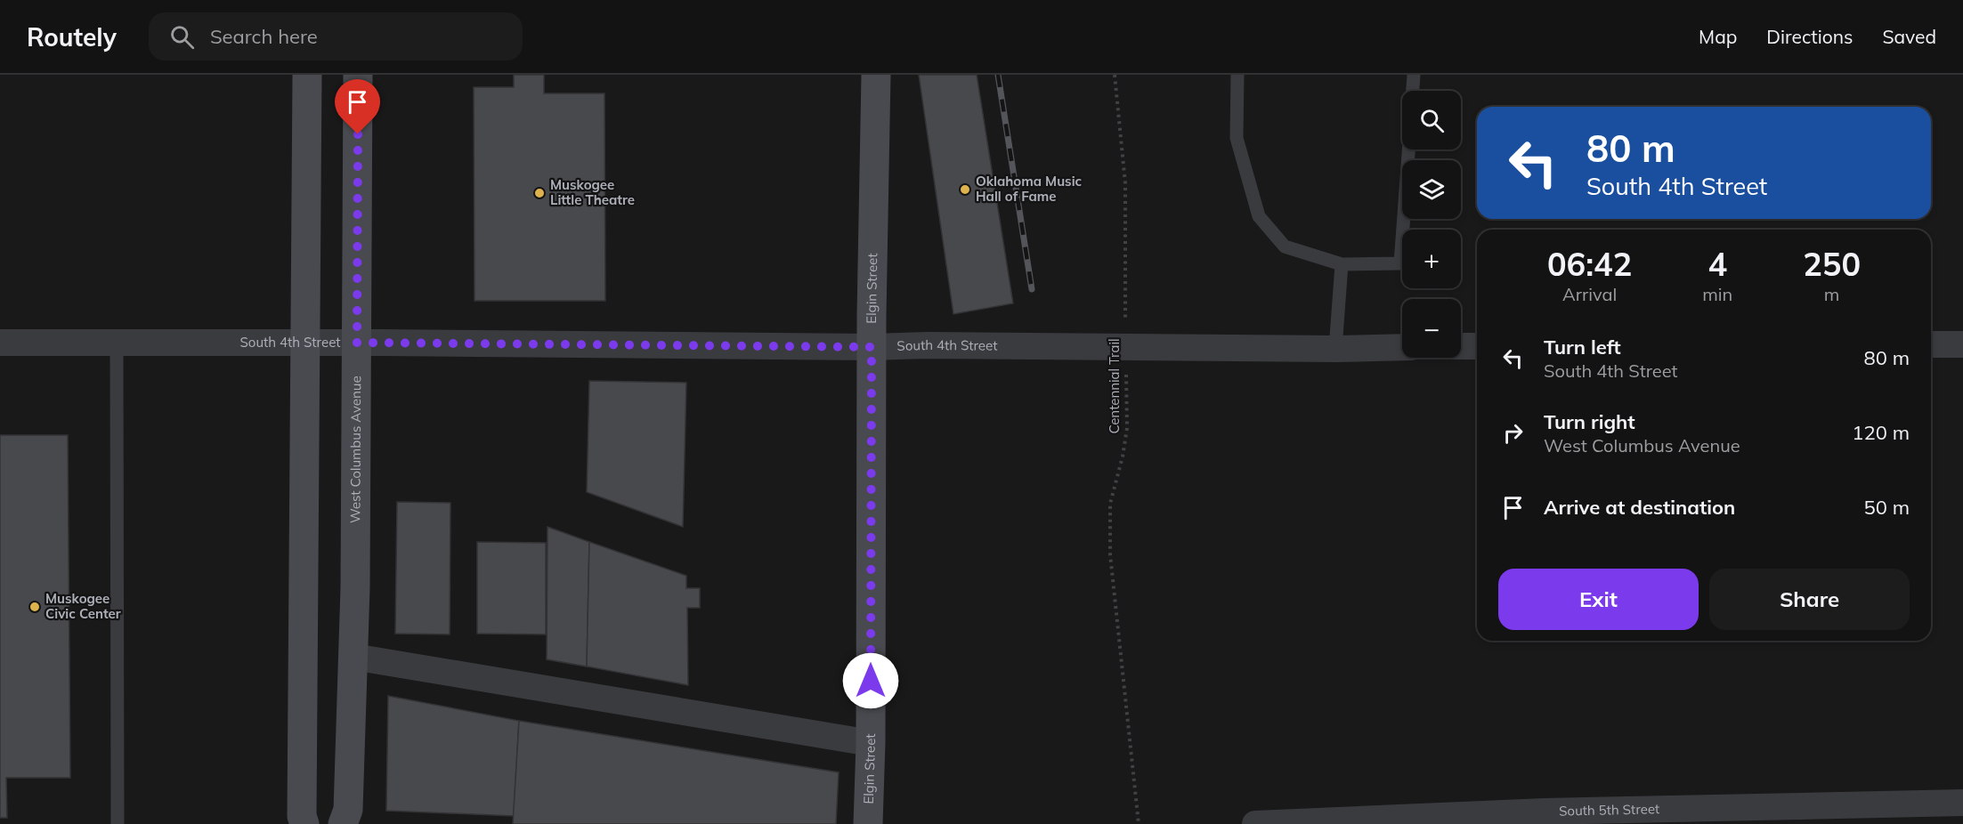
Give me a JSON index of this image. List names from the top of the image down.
{
  "streets": {
    "street": [
      "Elgin Street",
      "South 4th Street",
      "West Columbus Avenue",
      "South 5th Street"
    ],
    "path": ["Centennial Trail"]
  },
  "crossings": [
    ["Elgin Street", "South 4th Street"],
    ["South 4th Street", "Centennial Trail"],
    ["South 4th Street", "West Columbus Avenue"]
  ],
  "places": ["Oklahoma Music Hall of Fame", "Muskogee Little Theatre", "Muskogee Civic Center"],
  "page": {
    "header": "Routely",
    "search": "Search here",
    "nav": ["Map", "Directions", "Saved"],
    "map_buttons": ["+", "−"],
    "turn": ["80 m", "South 4th Street"],
    "eta": [
      "06:42",
      "Arrival",
      "4",
      "min",
      "250",
      "m"
    ],
    "list": [
      {
        "name": "Turn left",
        "note": "South 4th Street",
        "value": "80 m"
      },
      {
        "name": "Turn right",
        "note": "West Columbus Avenue",
        "value": "120 m"
      },
      {
        "name": "Arrive at destination",
        "value": "50 m"
      }
    ],
    "buttons": ["Exit", "Share"]
  }
}
